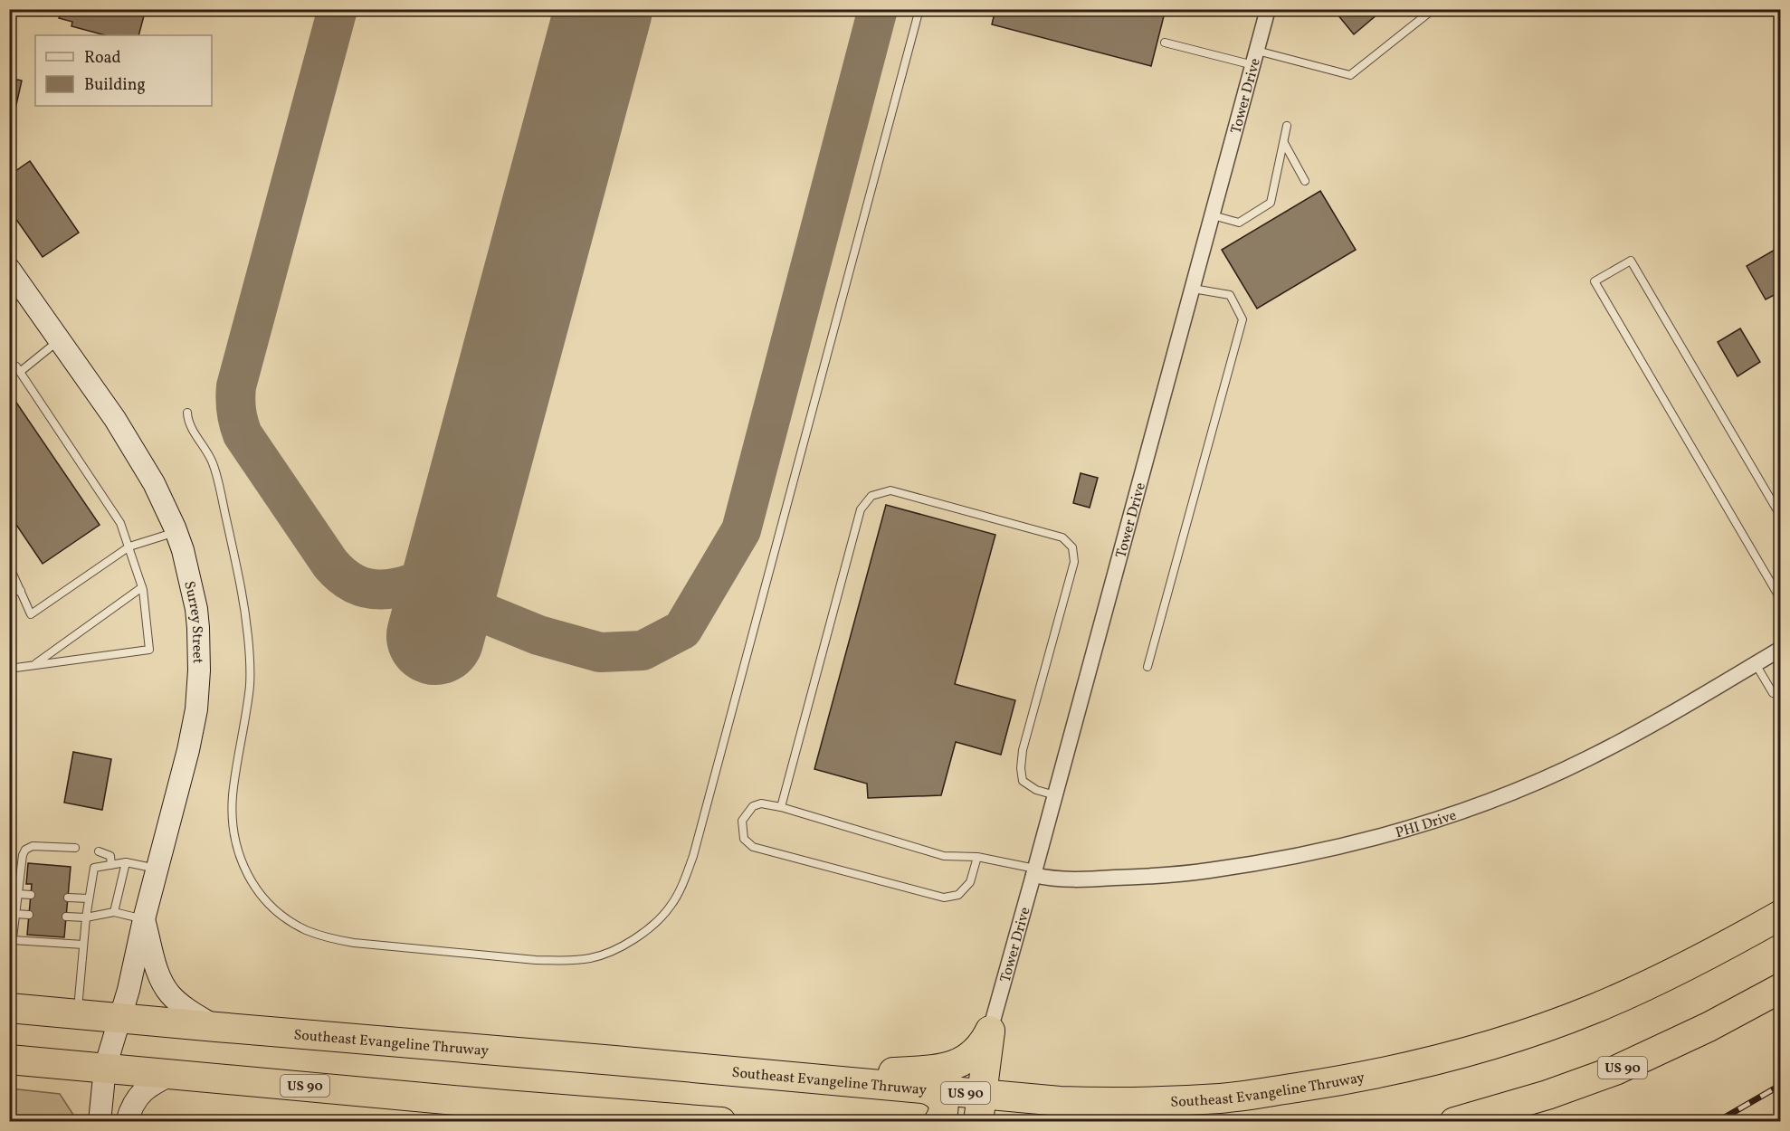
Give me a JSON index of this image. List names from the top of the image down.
{
  "streets": {
    "highway": ["Southeast Evangeline Thruway", "US 90"],
    "street": ["Tower Drive", "Surrey Street", "PHI Drive"]
  },
  "crossings": [
    ["Tower Drive", "PHI Drive"],
    ["Surrey Street", "Southeast Evangeline Thruway"],
    ["Surrey Street", "US 90"]
  ],
  "legend": ["Road", "Building"]
}
